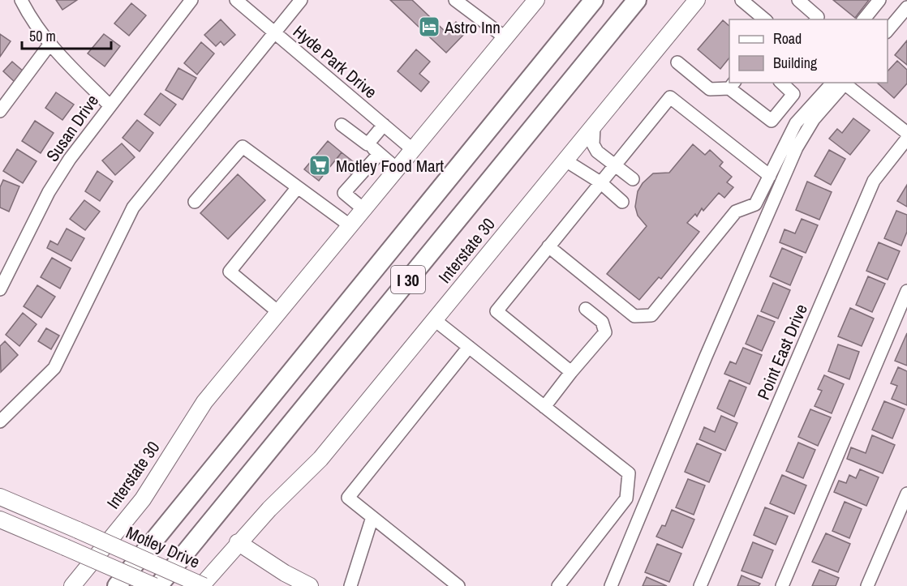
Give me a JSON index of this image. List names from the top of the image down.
{
  "streets": {
    "highway": ["I 30"],
    "main road": ["Interstate 30", "Motley Drive"],
    "street": ["Hyde Park Drive", "Susan Drive", "Point East Drive"]
  },
  "crossings": [
    ["Hyde Park Drive", "Interstate 30"],
    ["Interstate 30", "Motley Drive"]
  ],
  "places": {
    "hotel": ["Astro Inn"],
    "supermarket": ["Motley Food Mart"]
  },
  "legend": ["Road", "Building"],
  "scale_bar": "50 m"
}
